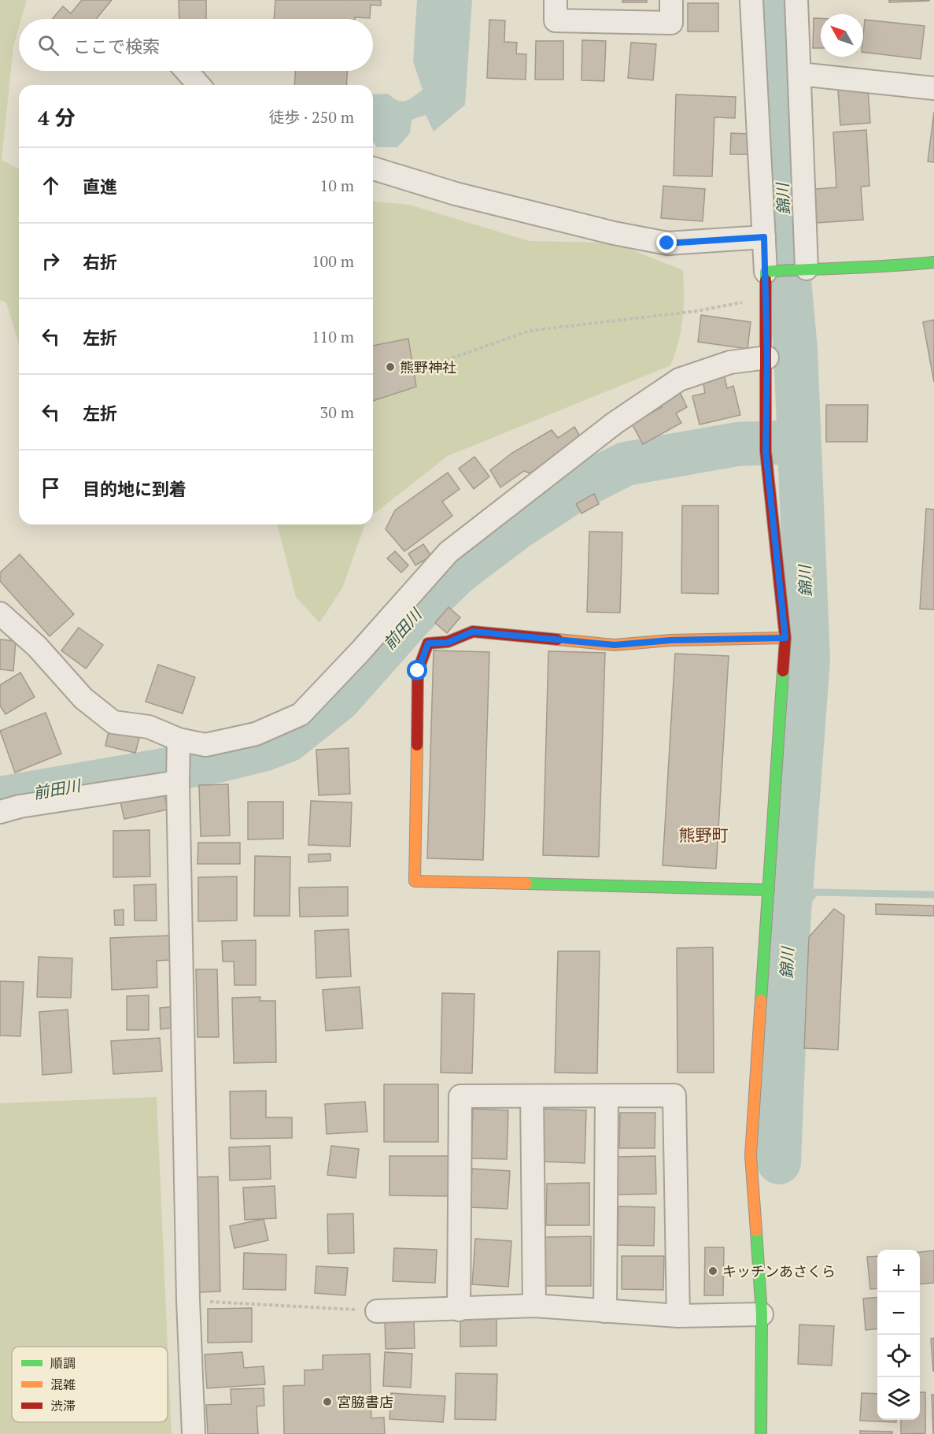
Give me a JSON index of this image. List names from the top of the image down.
{
  "districts": ["熊野町"],
  "water": ["錦川", "前田川"],
  "places": ["熊野神社", "キッチンあさくら", "宮脇書店"],
  "legend": ["順調", "混雑", "渋滞"],
  "north": "top left",
  "page": {
    "search": "ここで検索",
    "heading": ["4 分", "徒歩 · 250 m"],
    "list": [
      ["直進", "10 m"],
      ["右折", "100 m"],
      ["左折", "110 m"],
      ["左折", "30 m"],
      "目的地に到着"
    ],
    "map_buttons": ["+", "−"]
  }
}
